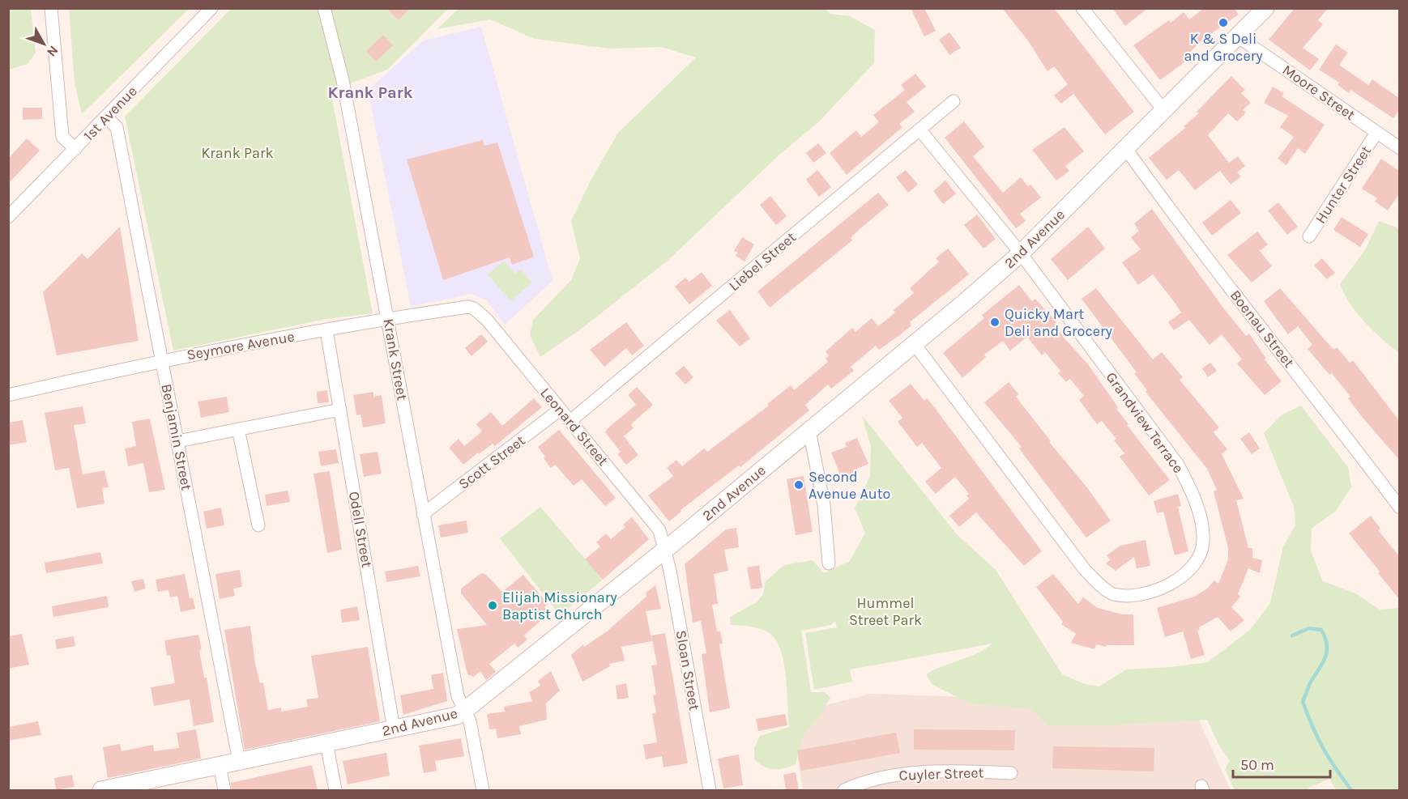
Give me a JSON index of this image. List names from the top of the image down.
{
  "streets": {
    "street": [
      "Moore Street",
      "1st Avenue",
      "Hunter Street",
      "2nd Avenue",
      "Liebel Street",
      "Boenau Street",
      "Seymore Avenue",
      "Krank Street",
      "Grandview Terrace",
      "Leonard Street",
      "Benjamin Street",
      "Scott Street",
      "Odell Street",
      "Sloan Street",
      "Cuyler Street"
    ]
  },
  "crossings": [
    ["Moore Street", "Hunter Street"],
    ["Moore Street", "2nd Avenue"],
    ["1st Avenue", "Benjamin Street"],
    ["2nd Avenue", "Boenau Street"],
    ["2nd Avenue", "Krank Street"],
    ["2nd Avenue", "Grandview Terrace"],
    ["2nd Avenue", "Leonard Street"],
    ["2nd Avenue", "Benjamin Street"],
    ["2nd Avenue", "Odell Street"],
    ["2nd Avenue", "Sloan Street"],
    ["Liebel Street", "Grandview Terrace"],
    ["Liebel Street", "Leonard Street"],
    ["Seymore Avenue", "Krank Street"],
    ["Seymore Avenue", "Leonard Street"],
    ["Seymore Avenue", "Benjamin Street"],
    ["Seymore Avenue", "Odell Street"],
    ["Krank Street", "Scott Street"],
    ["Leonard Street", "Scott Street"],
    ["Leonard Street", "Sloan Street"]
  ],
  "districts": ["Krank Park"],
  "parks": ["Krank Park", "Hummel Street Park"],
  "places": [
    "K & S Deli and Grocery",
    "Quicky Mart Deli and Grocery",
    "Second Avenue Auto",
    "Elijah Missionary Baptist Church"
  ],
  "scale_bar": "50 m",
  "north": "bottom right"
}
